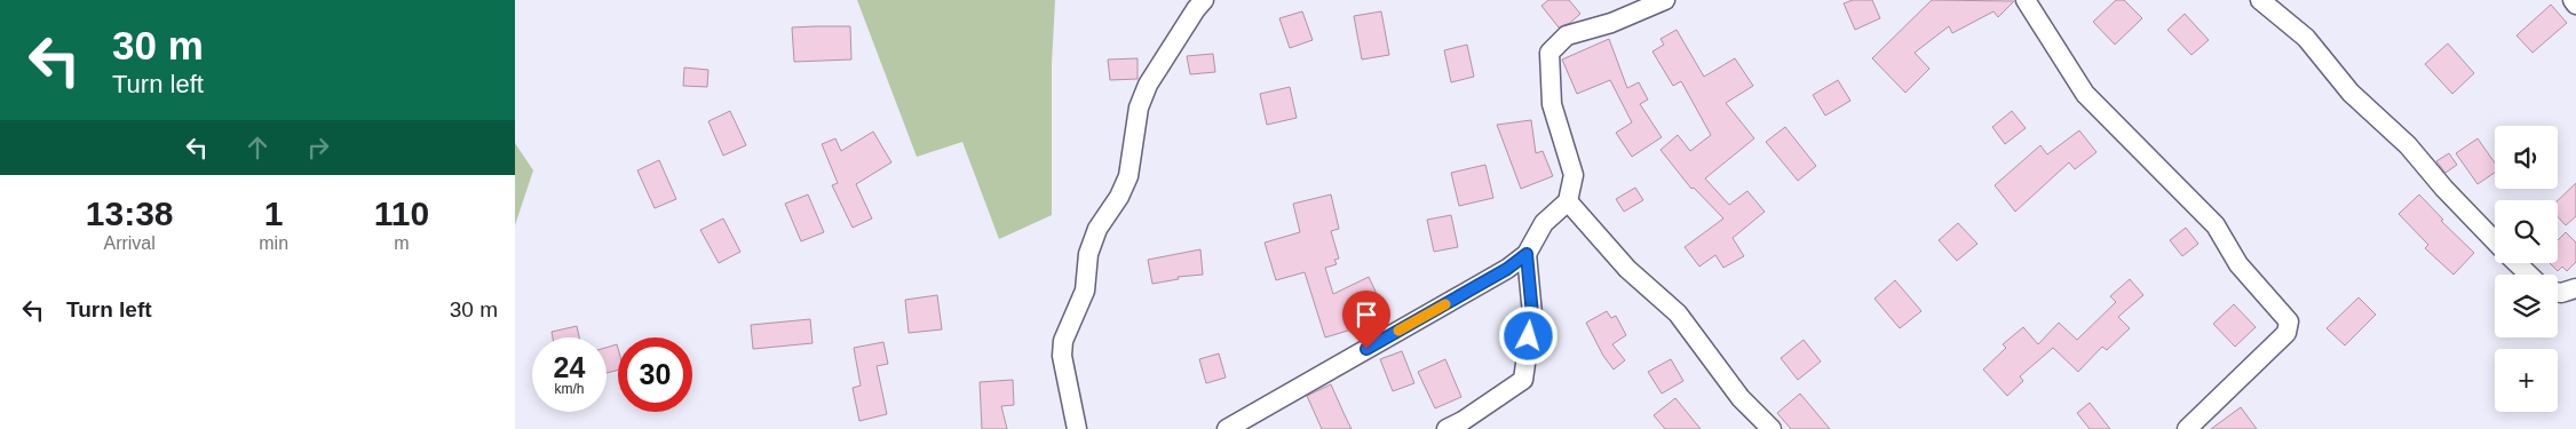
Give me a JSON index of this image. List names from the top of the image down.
{
  "page": {
    "turn": ["30 m", "Turn left"],
    "map_buttons": "+",
    "eta": [
      "13:38",
      "Arrival",
      "1",
      "min",
      "110",
      "m"
    ],
    "list": [
      {
        "name": "Turn left",
        "value": "30 m"
      }
    ],
    "speed": "24 km/h",
    "limit": "30"
  }
}
